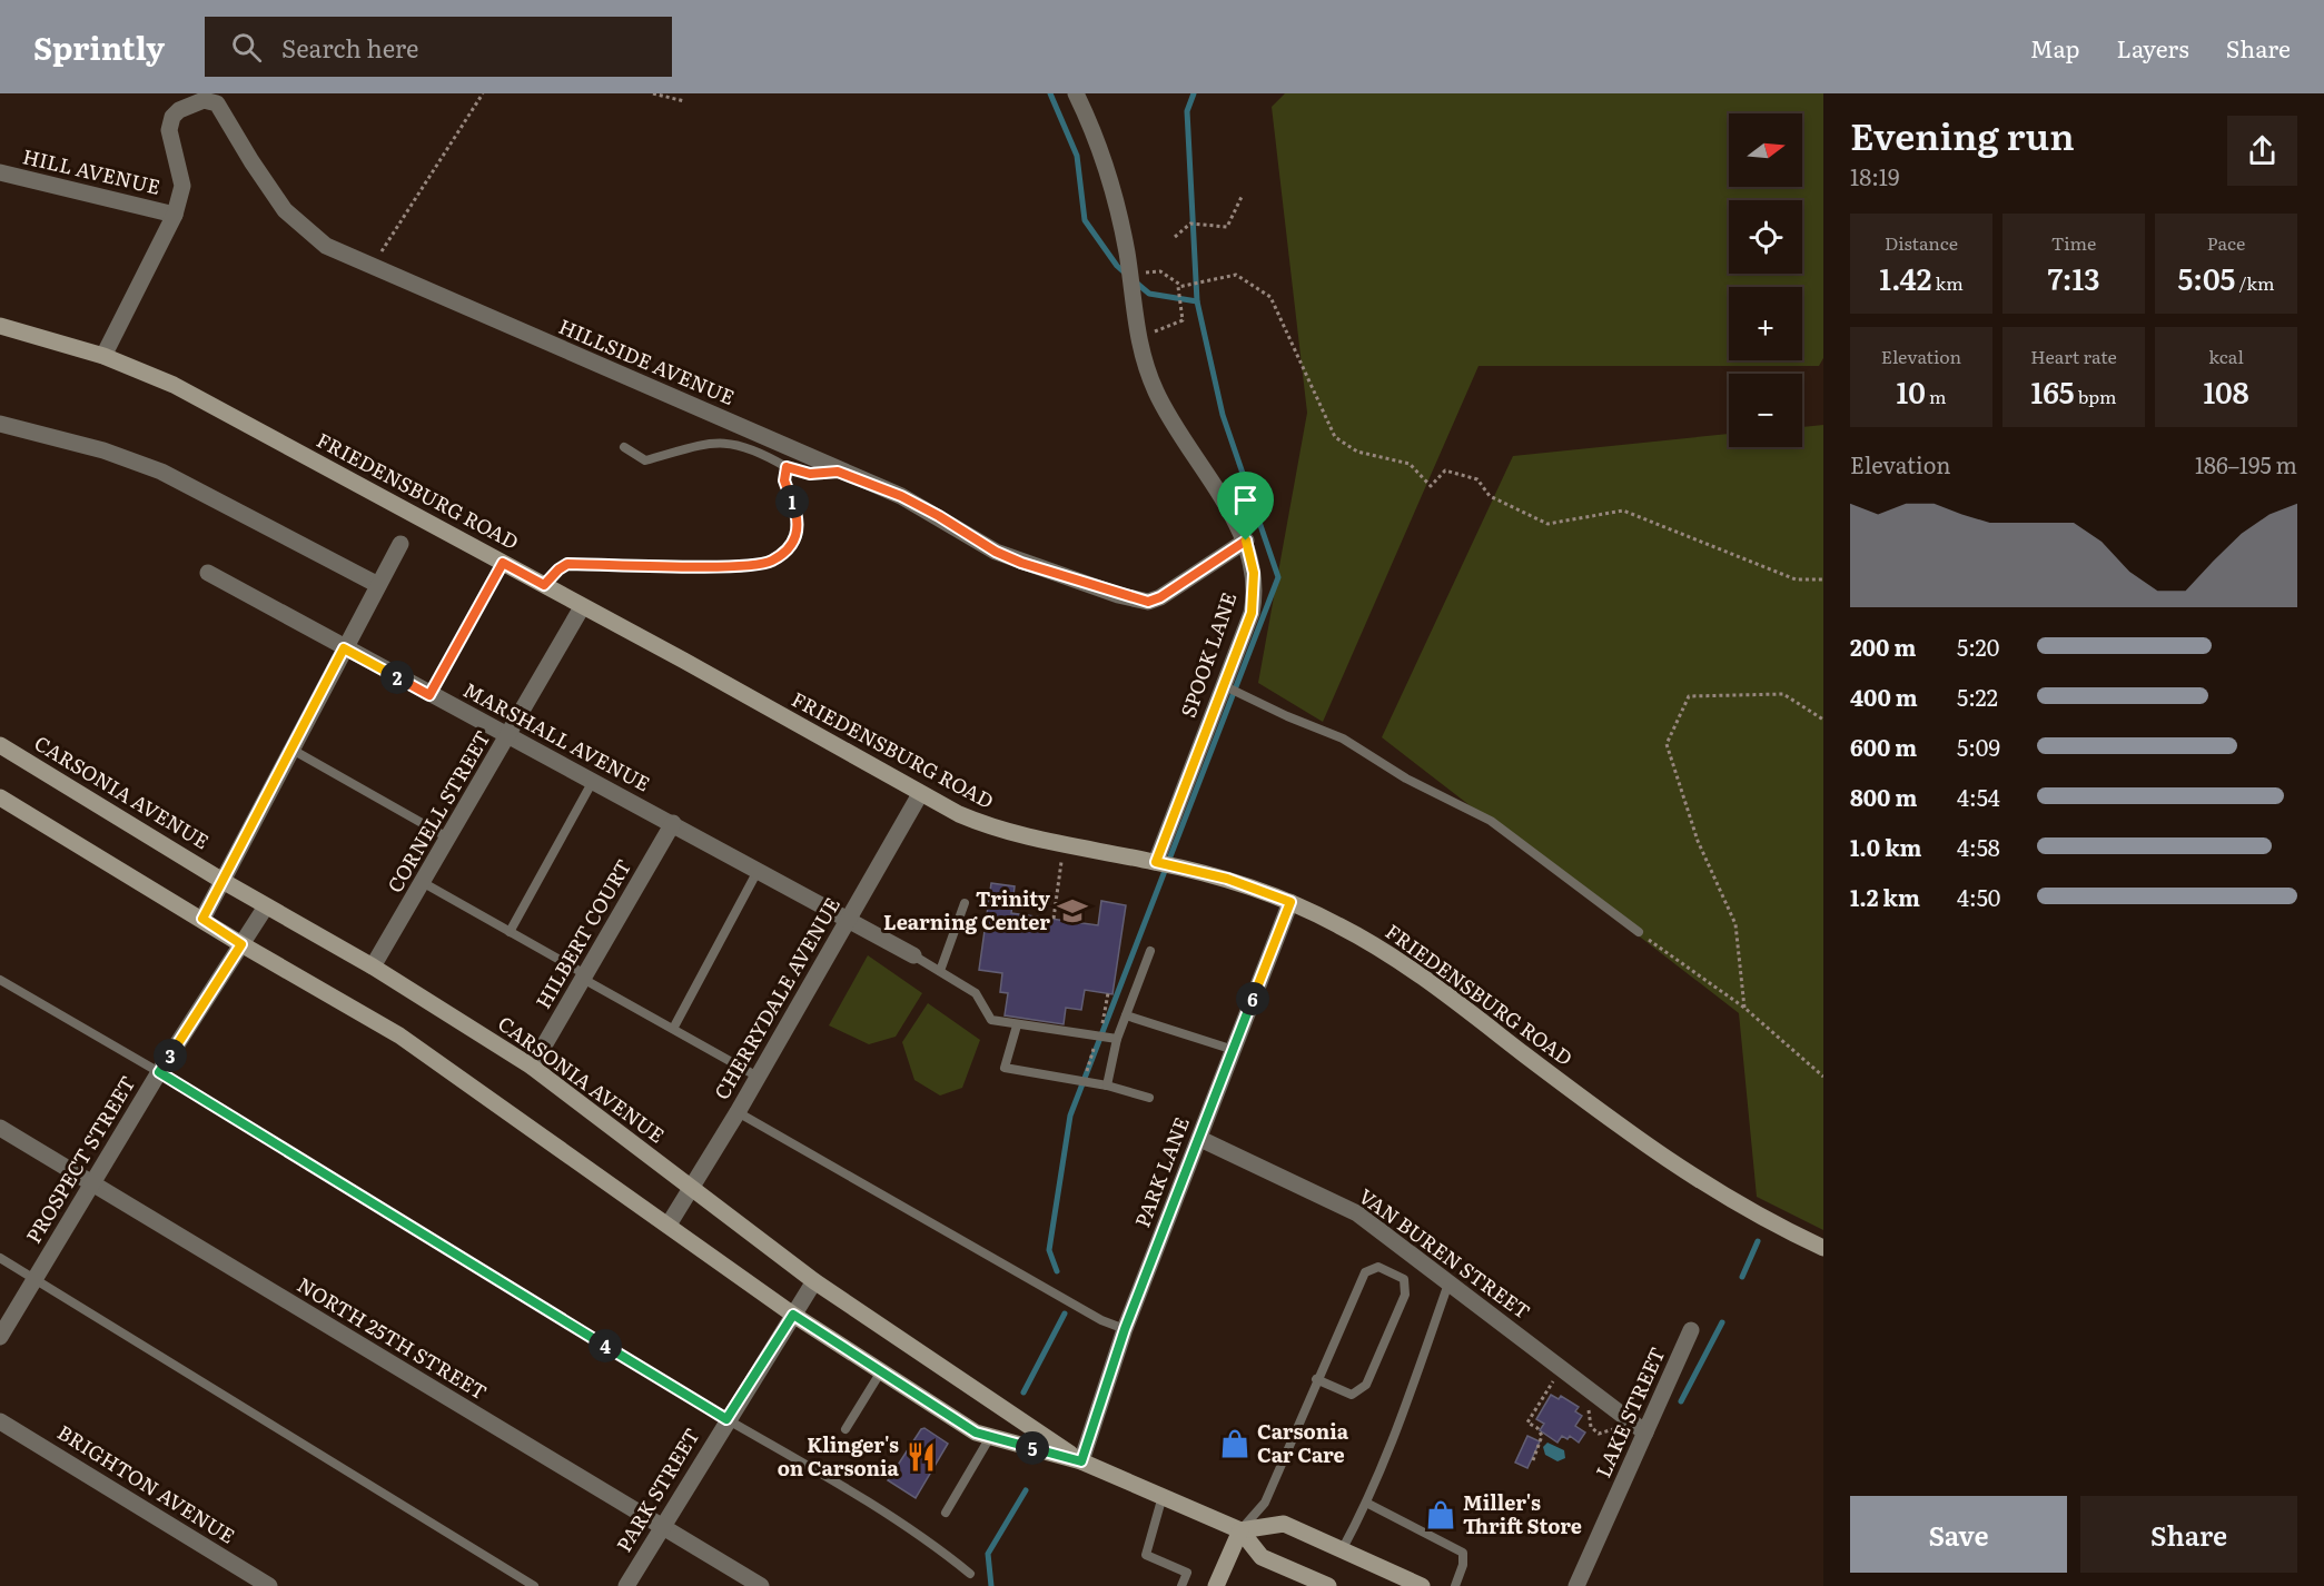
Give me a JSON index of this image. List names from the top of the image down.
{
  "streets": {
    "street": [
      "HILL AVENUE",
      "HILLSIDE AVENUE",
      "FRIEDENSBURG ROAD",
      "SPOOK LANE",
      "MARSHALL AVENUE",
      "CARSONIA AVENUE",
      "CORNELL STREET",
      "HILBERT COURT",
      "CHERRYDALE AVENUE",
      "PROSPECT STREET",
      "PARK LANE",
      "VAN BUREN STREET",
      "NORTH 25TH STREET",
      "LAKE STREET",
      "BRIGHTON AVENUE",
      "PARK STREET"
    ]
  },
  "crossings": [
    ["HILL AVENUE", "HILLSIDE AVENUE"],
    ["HILL AVENUE", "FRIEDENSBURG ROAD"],
    ["HILLSIDE AVENUE", "SPOOK LANE"],
    ["FRIEDENSBURG ROAD", "SPOOK LANE"],
    ["FRIEDENSBURG ROAD", "CORNELL STREET"],
    ["FRIEDENSBURG ROAD", "CHERRYDALE AVENUE"],
    ["FRIEDENSBURG ROAD", "PARK LANE"],
    ["MARSHALL AVENUE", "CORNELL STREET"],
    ["MARSHALL AVENUE", "HILBERT COURT"],
    ["MARSHALL AVENUE", "CHERRYDALE AVENUE"],
    ["CARSONIA AVENUE", "CORNELL STREET"],
    ["CARSONIA AVENUE", "HILBERT COURT"],
    ["CARSONIA AVENUE", "CHERRYDALE AVENUE"],
    ["CARSONIA AVENUE", "PROSPECT STREET"],
    ["CARSONIA AVENUE", "PARK LANE"],
    ["CARSONIA AVENUE", "PARK STREET"],
    ["PROSPECT STREET", "NORTH 25TH STREET"],
    ["PARK LANE", "VAN BUREN STREET"],
    ["VAN BUREN STREET", "LAKE STREET"],
    ["NORTH 25TH STREET", "PARK STREET"]
  ],
  "places": {
    "school or university": ["Trinity Learning Center"],
    "shop": ["Carsonia Car Care", "Miller's Thrift Store"],
    "restaurant": ["Klinger's on Carsonia"]
  },
  "north": "right",
  "page": {
    "header": "Sprintly",
    "search": "Search here",
    "nav": ["Map", "Layers", "Share"],
    "heading": ["Evening run", "18:19"],
    "map_buttons": ["+", "−"],
    "stats": [
      ["Distance", "1.42 km"],
      ["Time", "7:13"],
      ["Pace", "5:05 /km"],
      ["Elevation", "10 m"],
      ["Heart rate", "165 bpm"],
      ["kcal", "108"]
    ],
    "chart": ["Elevation", "186–195 m"],
    "pins": [
      "1",
      "2",
      "6",
      "3",
      "4",
      "5"
    ],
    "list": [
      {
        "name": "200 m",
        "note": "5:20"
      },
      {
        "name": "400 m",
        "note": "5:22"
      },
      {
        "name": "600 m",
        "note": "5:09"
      },
      {
        "name": "800 m",
        "note": "4:54"
      },
      {
        "name": "1.0 km",
        "note": "4:58"
      },
      {
        "name": "1.2 km",
        "note": "4:50"
      }
    ],
    "buttons": ["Save", "Share"]
  }
}
